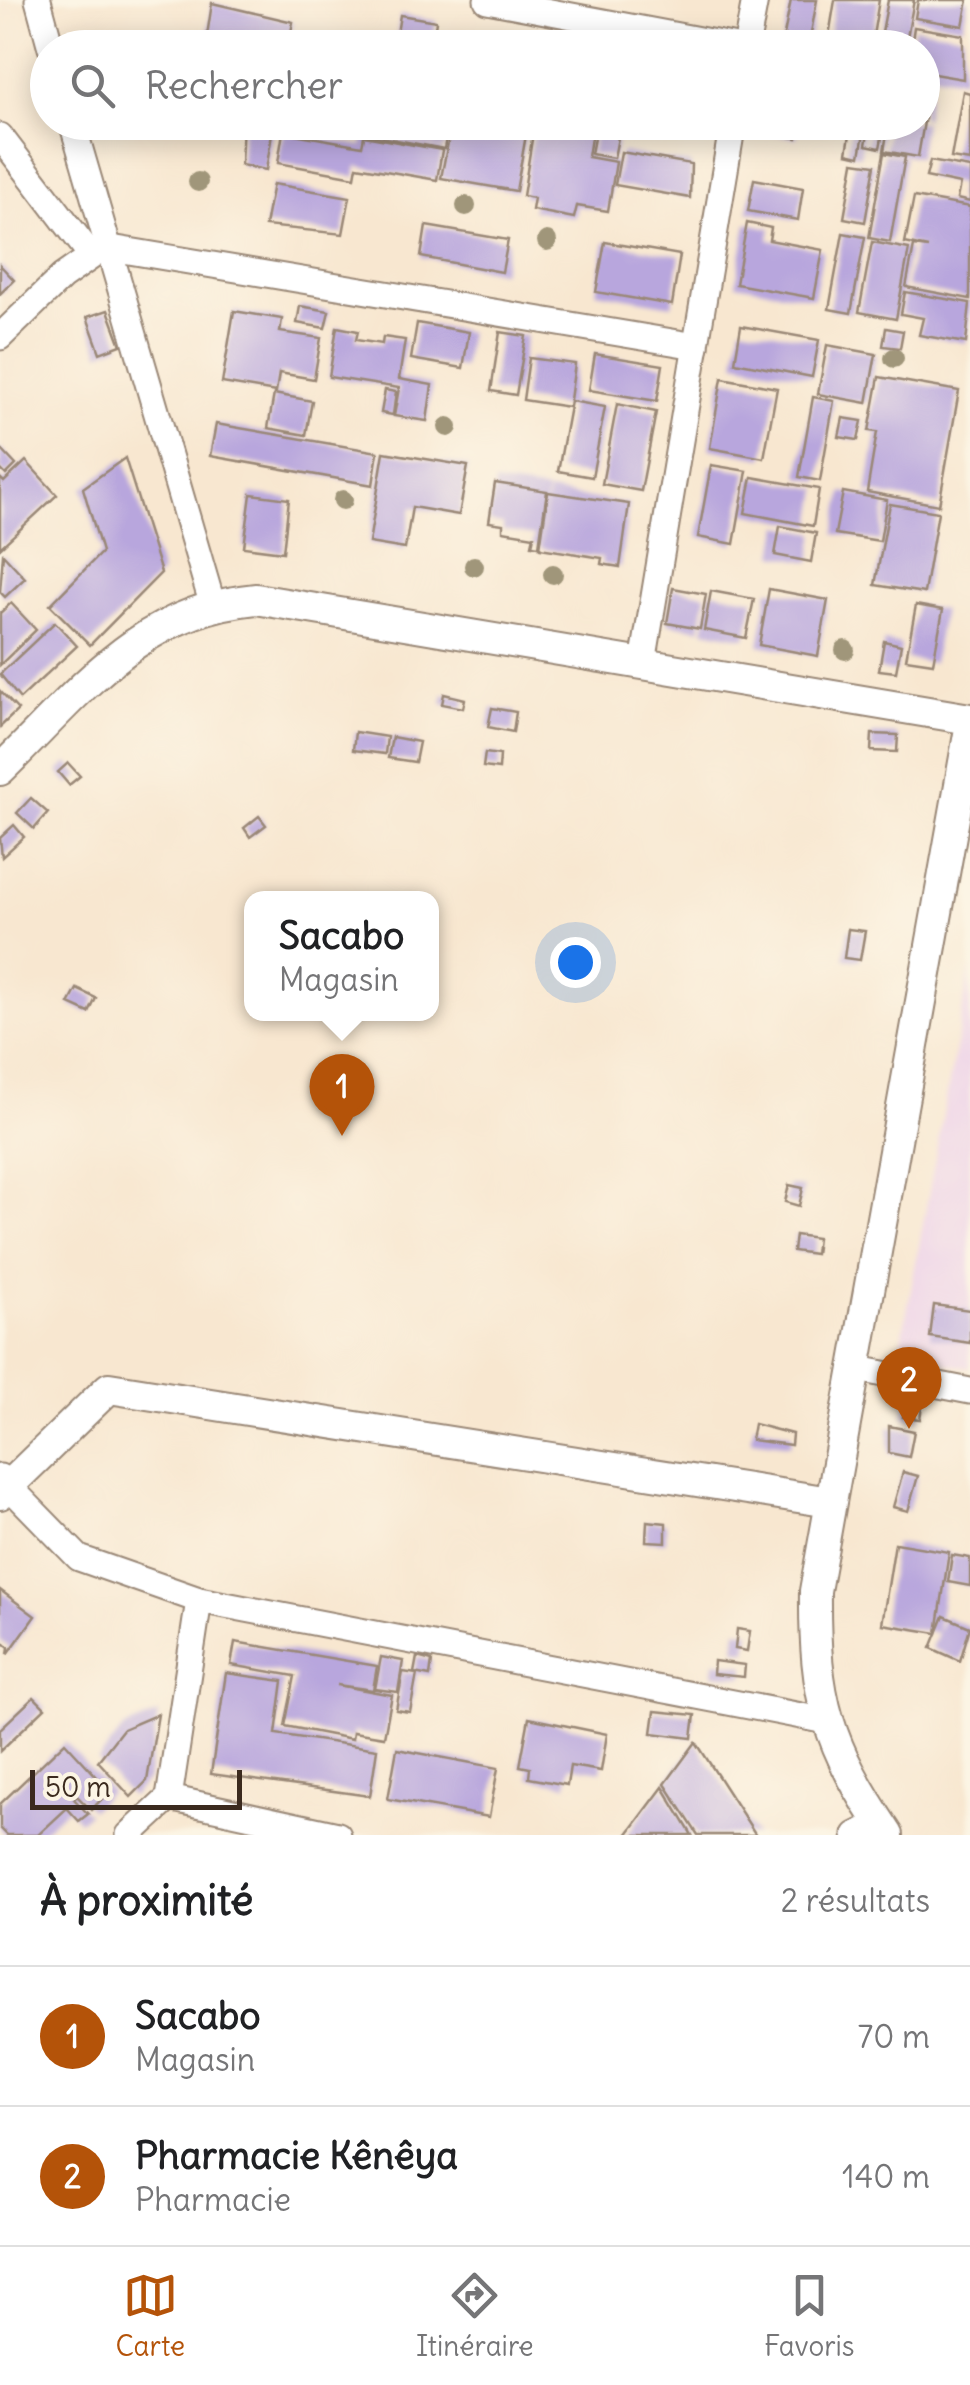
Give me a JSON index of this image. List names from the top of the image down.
{
  "scale_bar": "50 m",
  "page": {
    "search": "Rechercher",
    "popup": ["Sacabo", "Magasin"],
    "pins": ["1", "2"],
    "scale": "50 m",
    "heading": ["À proximité", "2 résultats"],
    "list": [
      {
        "mark": "1",
        "name": "Sacabo",
        "note": "Magasin",
        "value": "70 m"
      },
      {
        "mark": "2",
        "name": "Pharmacie Kênêya",
        "note": "Pharmacie",
        "value": "140 m"
      }
    ],
    "nav": ["Carte", "Itinéraire", "Favoris"]
  }
}
